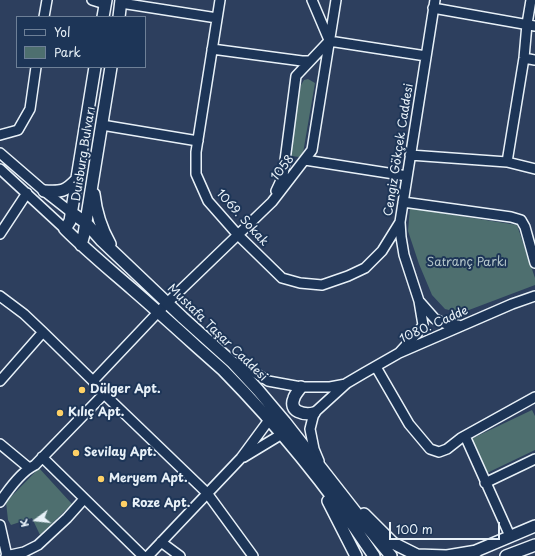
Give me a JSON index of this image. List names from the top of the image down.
{
  "streets": {
    "main road": ["Duisburg Bulvarı", "Mustafa Taşar Caddesi"],
    "street": [
      "Cengiz Gökçek Caddesi",
      "1058",
      "1069. Sokak",
      "1080. Cadde"
    ]
  },
  "crossings": [
    ["Cengiz Gökçek Caddesi", "1069. Sokak"],
    ["Duisburg Bulvarı", "Mustafa Taşar Caddesi"],
    ["1058", "1069. Sokak"],
    ["1058", "Mustafa Taşar Caddesi"]
  ],
  "parks": ["Satranç Parkı"],
  "places": [
    "Dülger Apt.",
    "Kılıç Apt.",
    "Sevilay Apt.",
    "Meryem Apt.",
    "Roze Apt."
  ],
  "legend": ["Yol", "Park"],
  "scale_bar": "100 m",
  "north": "left"
}
